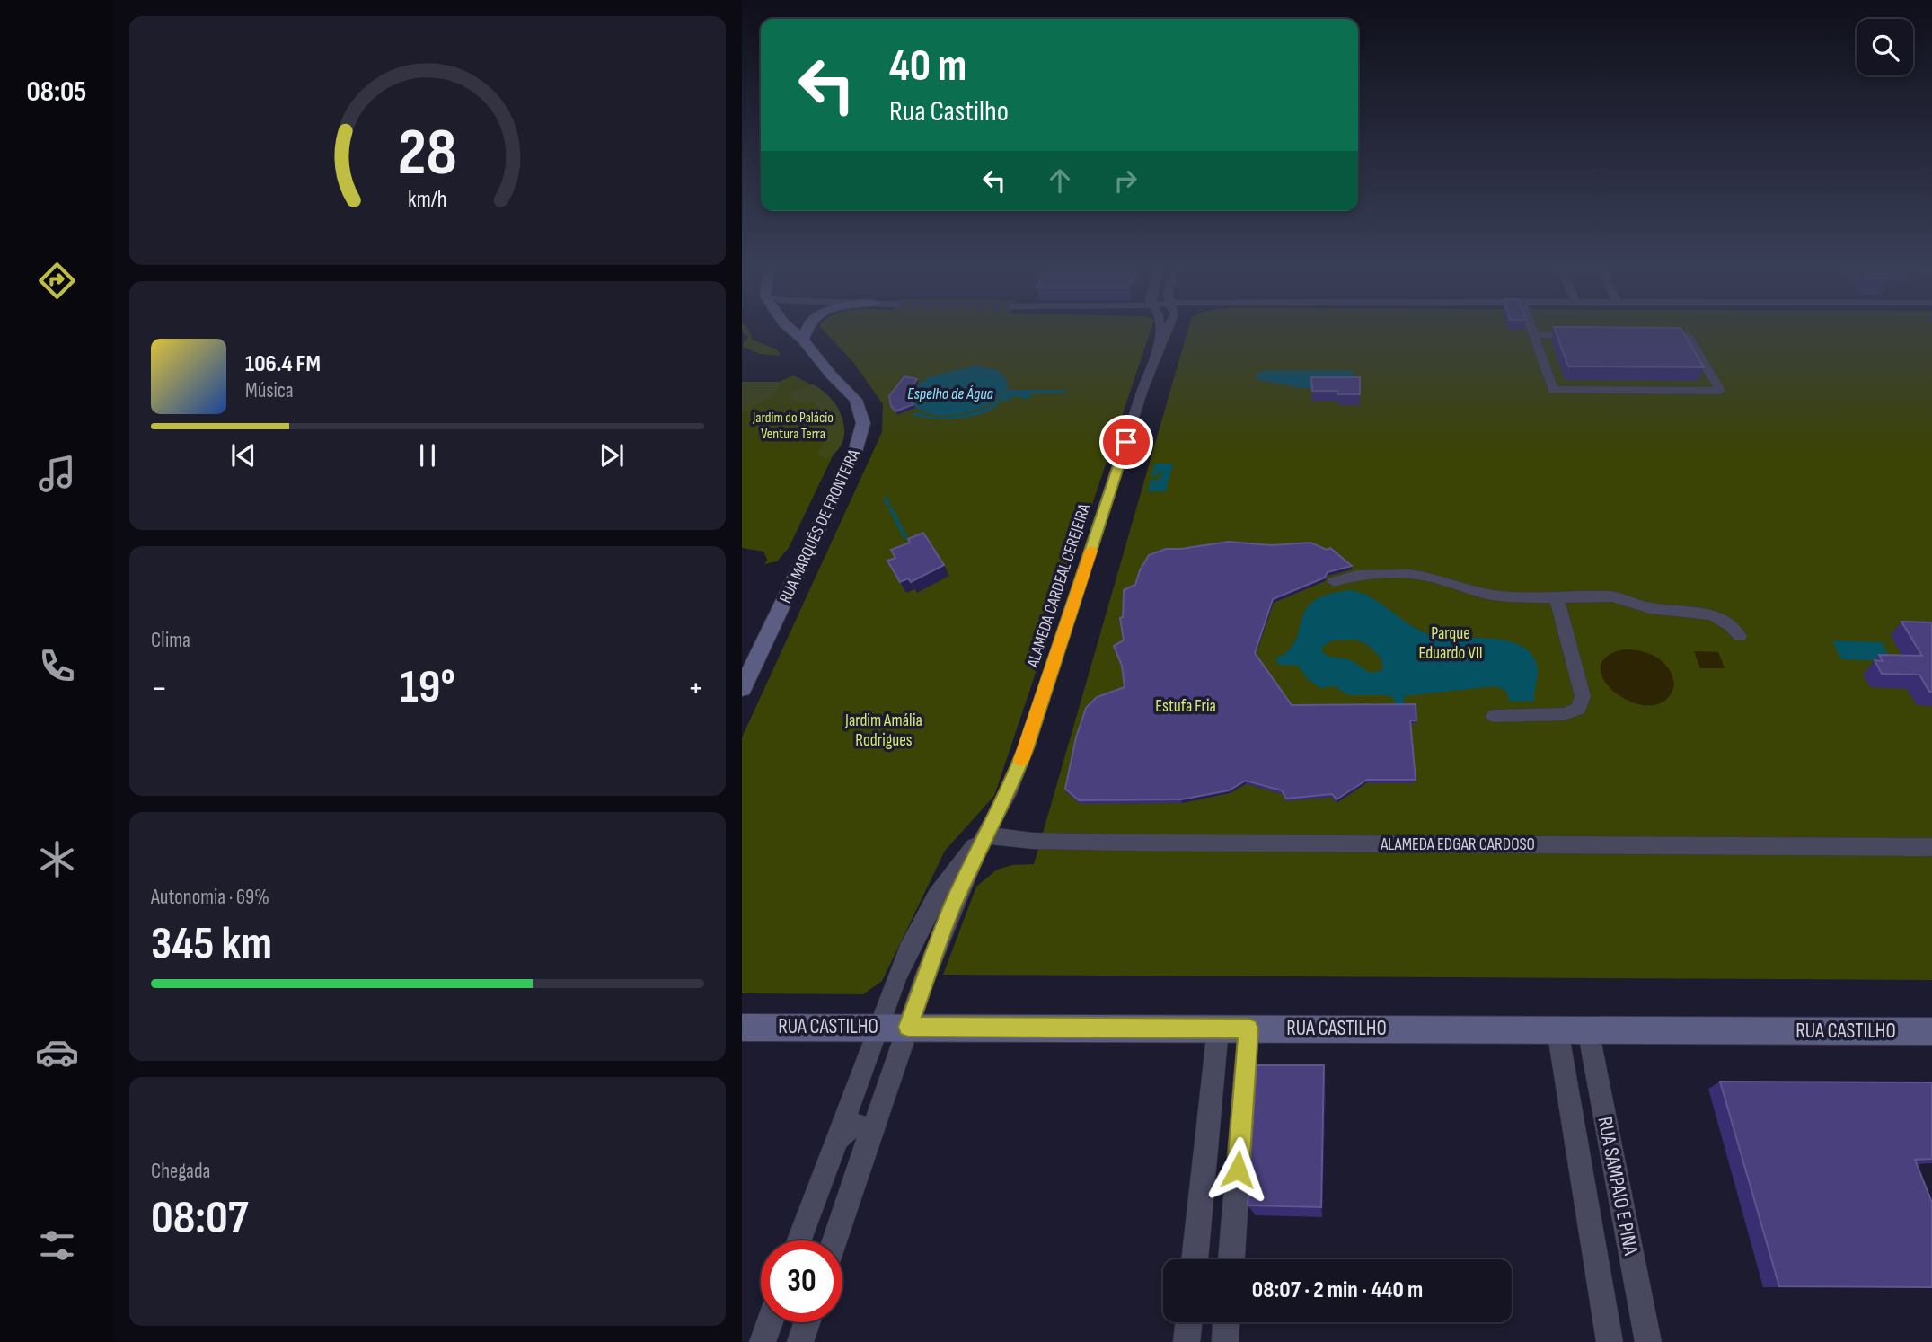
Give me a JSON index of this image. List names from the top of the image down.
{
  "streets": {
    "main road": ["RUA MARQUÊS DE FRONTEIRA", "RUA CASTILHO"],
    "street": ["ALAMEDA CARDEAL CEREJEIRA", "ALAMEDA EDGAR CARDOSO", "RUA SAMPAIO E PINA"]
  },
  "crossings": [
    ["ALAMEDA CARDEAL CEREJEIRA", "ALAMEDA EDGAR CARDOSO"],
    ["RUA CASTILHO", "RUA SAMPAIO E PINA"]
  ],
  "water": ["Espelho de Água"],
  "parks": [
    "Jardim do Palácio Ventura Terra",
    "Parque Eduardo VII",
    "Estufa Fria",
    "Jardim Amália Rodrigues"
  ],
  "page": {
    "tabs": "08:05",
    "turn": ["40 m", "Rua Castilho"],
    "song": ["106.4 FM", "Música"],
    "tile": [
      "Clima",
      ["Autonomia · 69%", "345 km"],
      ["Chegada", "08:07"]
    ],
    "heat": ["−", "19°", "+"],
    "limit": "30",
    "trip": "08:07 · 2 min · 440 m",
    "gauge": ["28", "km/h"]
  }
}
